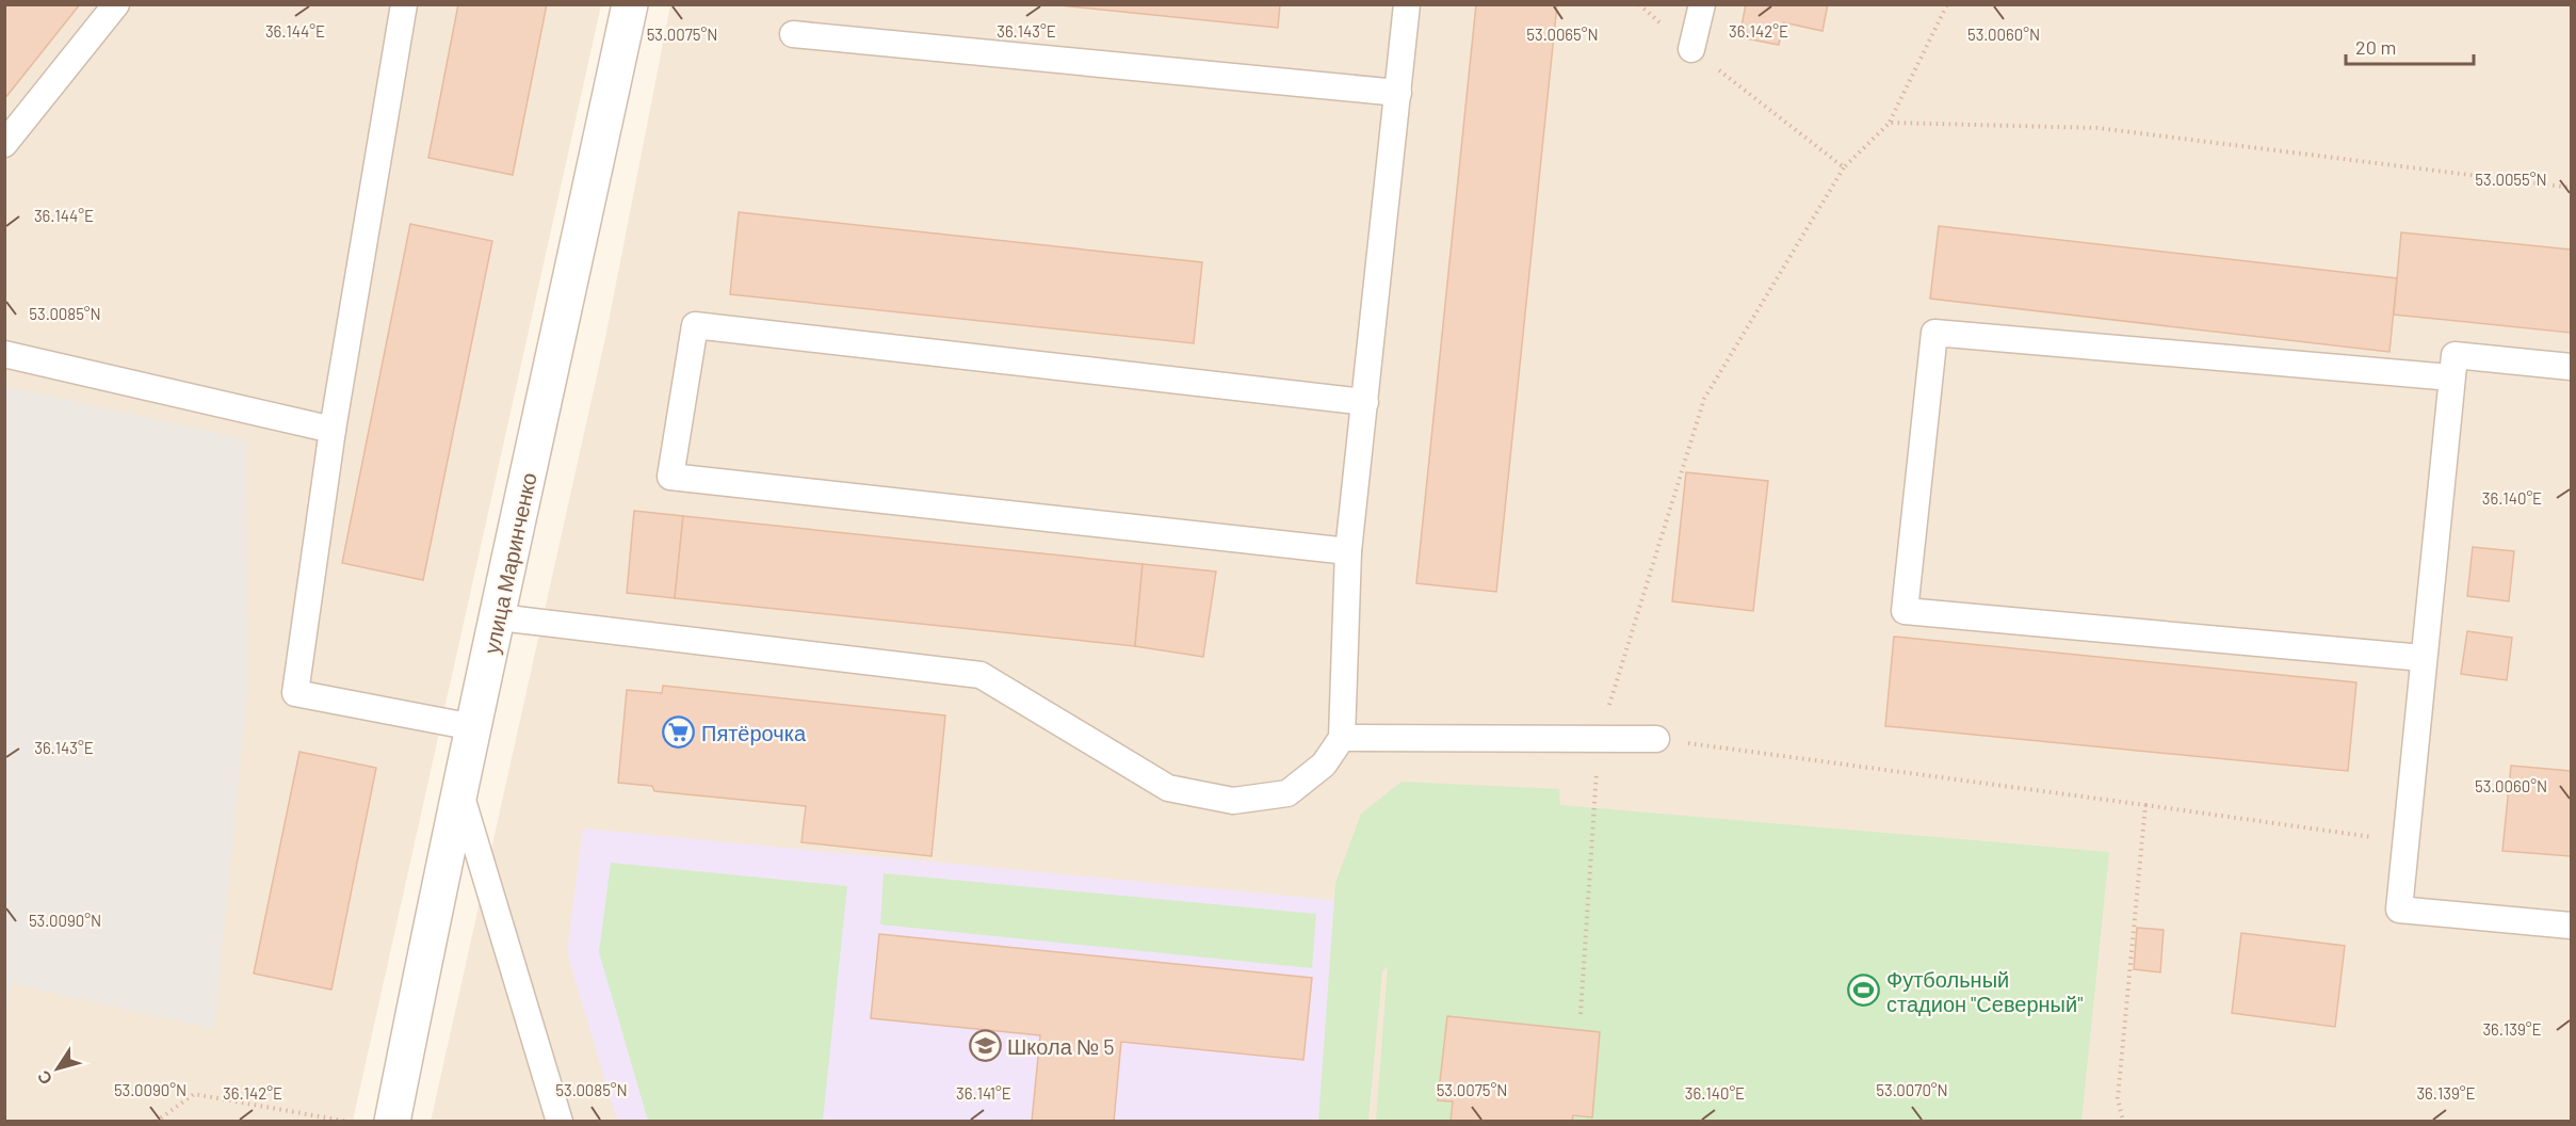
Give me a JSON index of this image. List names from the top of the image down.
{
  "streets": {
    "street": ["улица Маринченко"]
  },
  "places": {
    "supermarket": ["Пятёрочка"],
    "sports": ["Футбольный стадион \"Северный\""],
    "school or university": ["Школа № 5"]
  },
  "scale_bar": "20 m",
  "north": "bottom left",
  "coordinates": [
    "36.144°E",
    "36.143°E",
    "36.142°E",
    "53.0075°N",
    "53.0065°N",
    "53.0060°N",
    "53.0055°N",
    "53.0085°N",
    "36.140°E",
    "53.0090°N",
    "36.139°E",
    "53.0070°N",
    "36.141°E"
  ]
}
